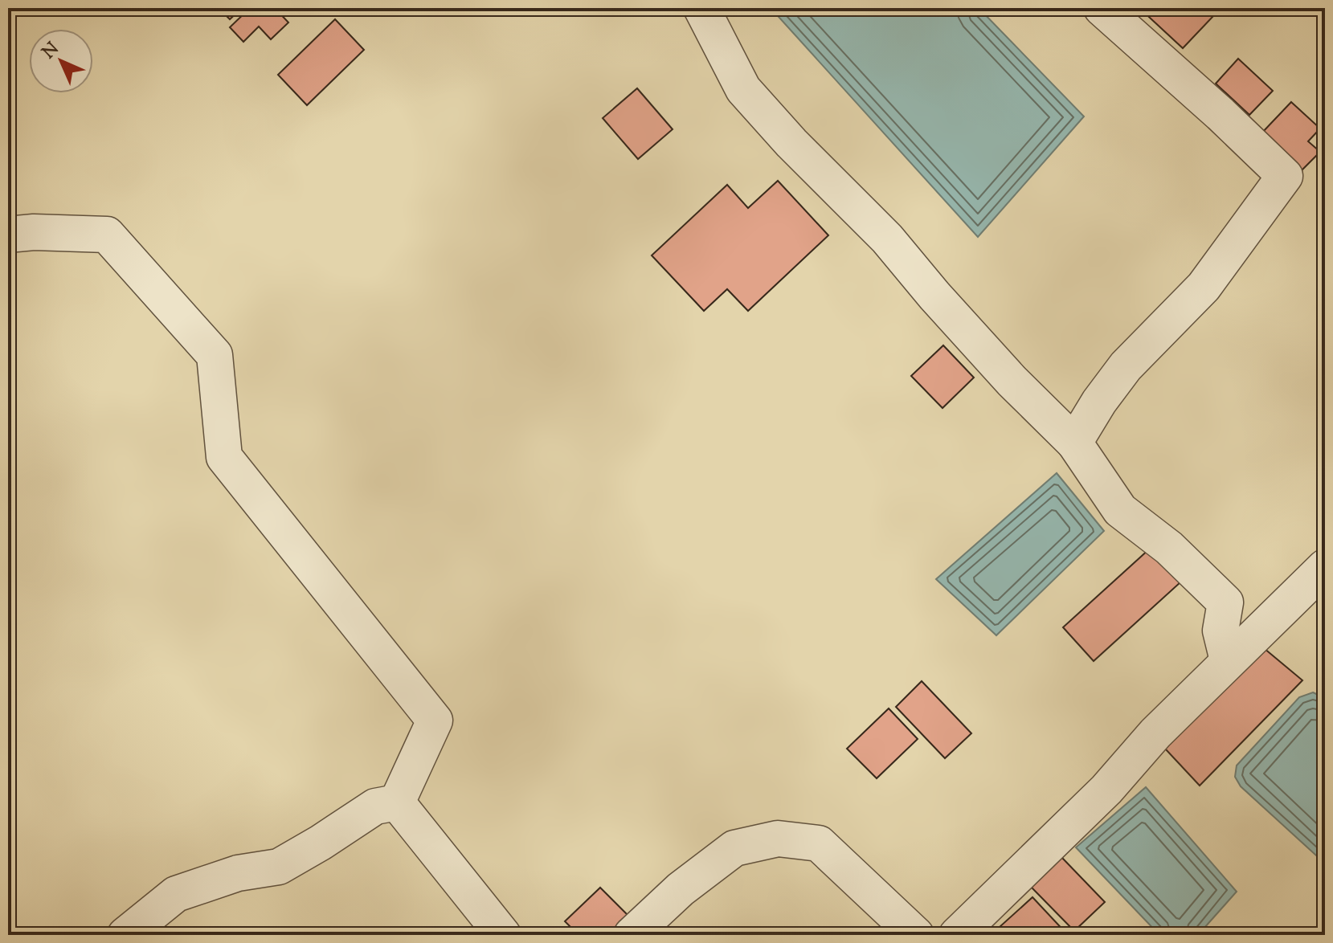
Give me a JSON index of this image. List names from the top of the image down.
{
  "north": "top left"
}
